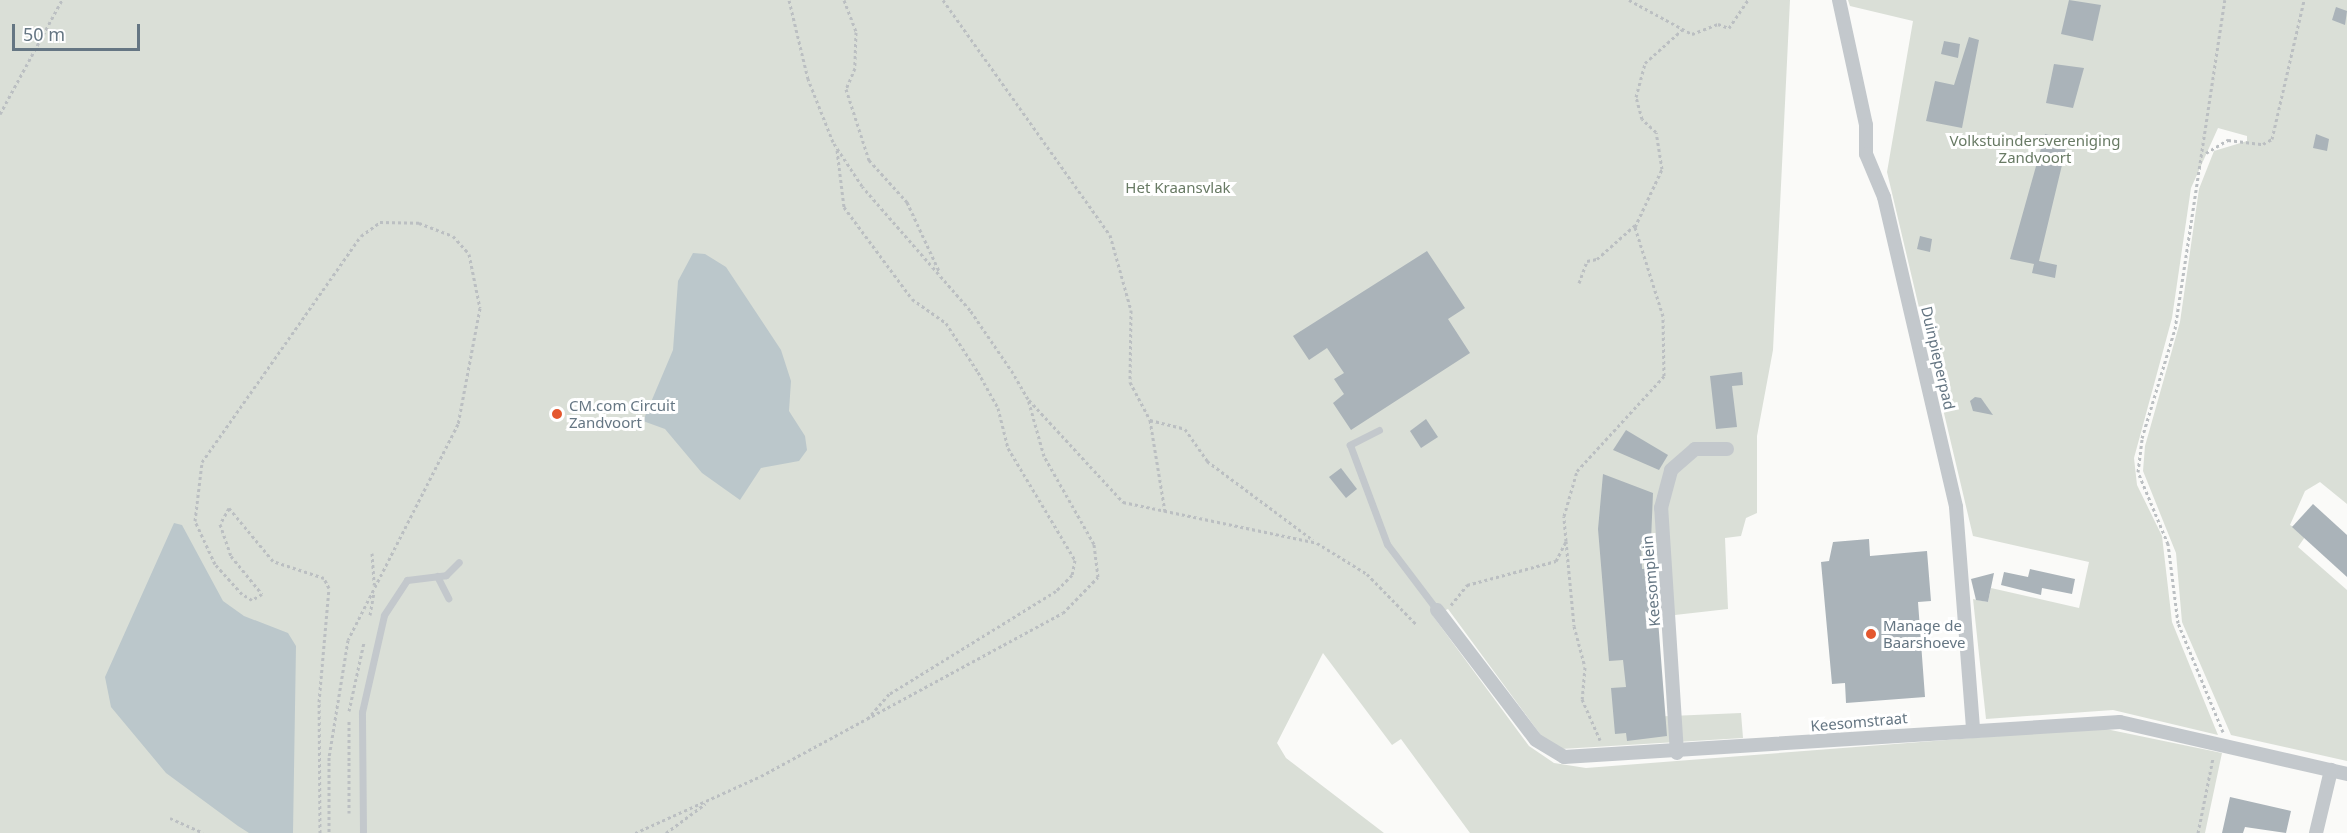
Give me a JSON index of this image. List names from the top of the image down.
{
  "streets": {
    "street": ["Duinpieperpad", "Keesomplein", "Keesomstraat"]
  },
  "crossings": [
    ["Duinpieperpad", "Keesomstraat"],
    ["Keesomplein", "Keesomstraat"]
  ],
  "parks": ["Volkstuindersvereniging Zandvoort", "Het Kraansvlak"],
  "places": ["CM.com Circuit Zandvoort", "Manage de Baarshoeve"],
  "scale_bar": "50 m"
}
